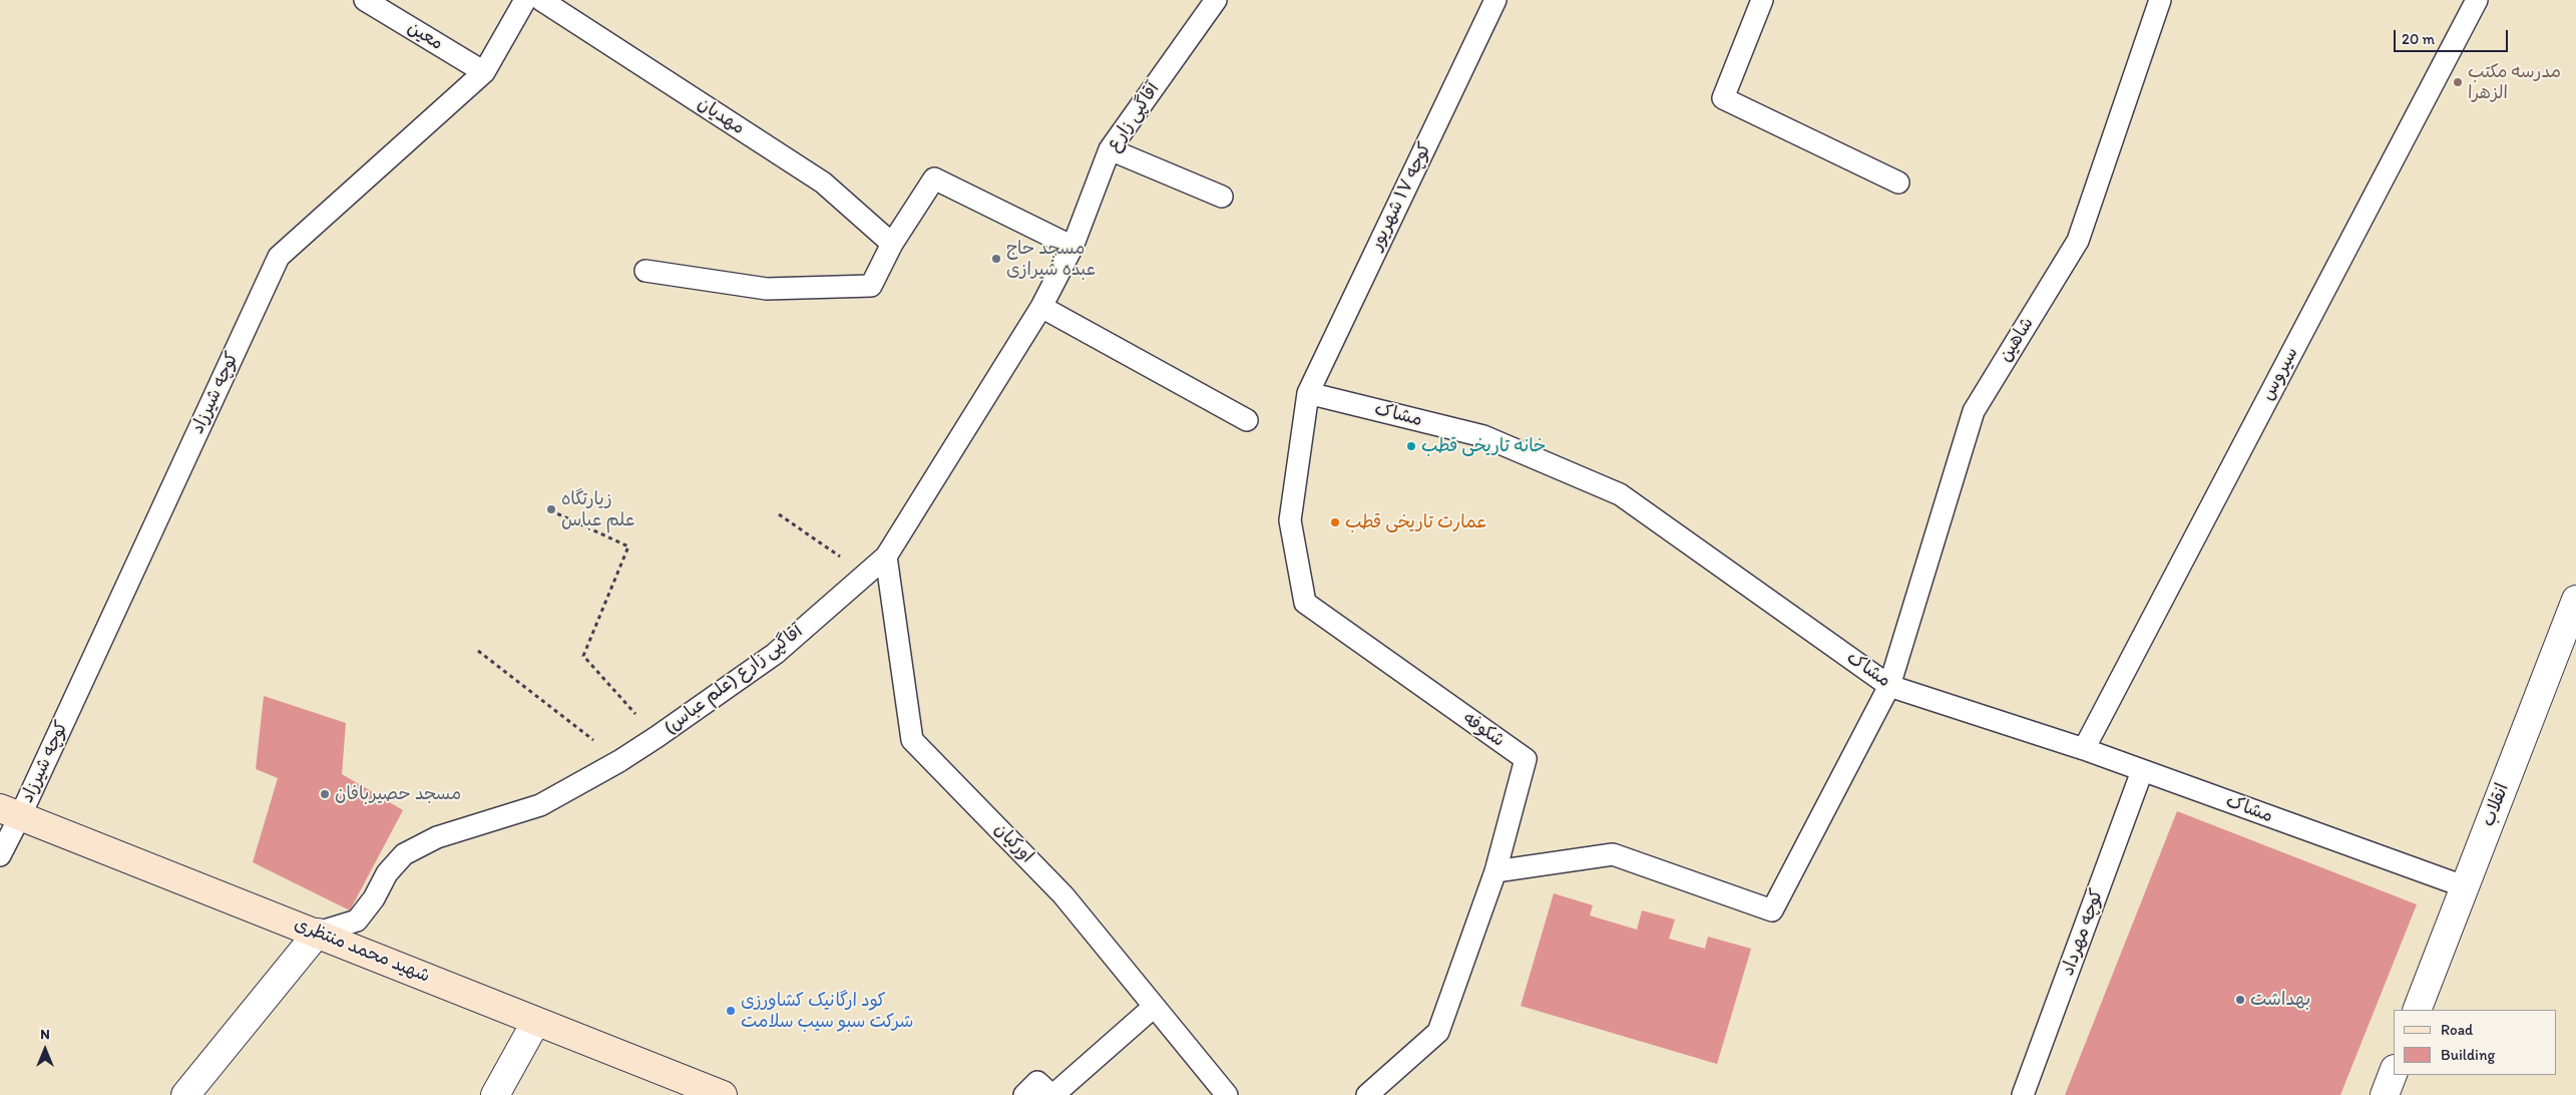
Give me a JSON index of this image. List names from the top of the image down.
{
  "streets": {
    "main road": ["شهید محمد منتظری"],
    "street": ["انقلاب"],
    "lane": [
      "معین",
      "مهدیان",
      "آقاگپی زارع",
      "کوچه ۱۷ شهریور",
      "شاهین",
      "سیروس",
      "کوچه شیرزاد",
      "مشاک",
      "آقاگپی زارع (علم عباس)",
      "شکوفه",
      "اورکیان",
      "کوچه مهرداد"
    ]
  },
  "crossings": [
    ["معین", "کوچه شیرزاد"],
    ["آقاگپی زارع", "آقاگپی زارع (علم عباس)"],
    ["کوچه ۱۷ شهریور", "مشاک"],
    ["کوچه ۱۷ شهریور", "شکوفه"],
    ["شاهین", "مشاک"],
    ["شاهین", "شکوفه"],
    ["سیروس", "مشاک"],
    ["کوچه شیرزاد", "شهید محمد منتظری"],
    ["مشاک", "شکوفه"],
    ["مشاک", "انقلاب"],
    ["مشاک", "کوچه مهرداد"],
    ["آقاگپی زارع (علم عباس)", "اورکیان"],
    ["آقاگپی زارع (علم عباس)", "شهید محمد منتظری"]
  ],
  "places": [
    "مدرسه مکتب الزهرا",
    "مسجد حاج عبده شیرازی",
    "خانه تاریخی قطب",
    "زيارتگاه علم عباس",
    "عمارت تاریخی قطب",
    "مسجد حصیربافان",
    "بهداشت",
    "کود ارگانیک کشاورزی شرکت سبو سیب سلامت"
  ],
  "legend": ["Road", "Building"],
  "scale_bar": "20 m",
  "north": "top"
}
